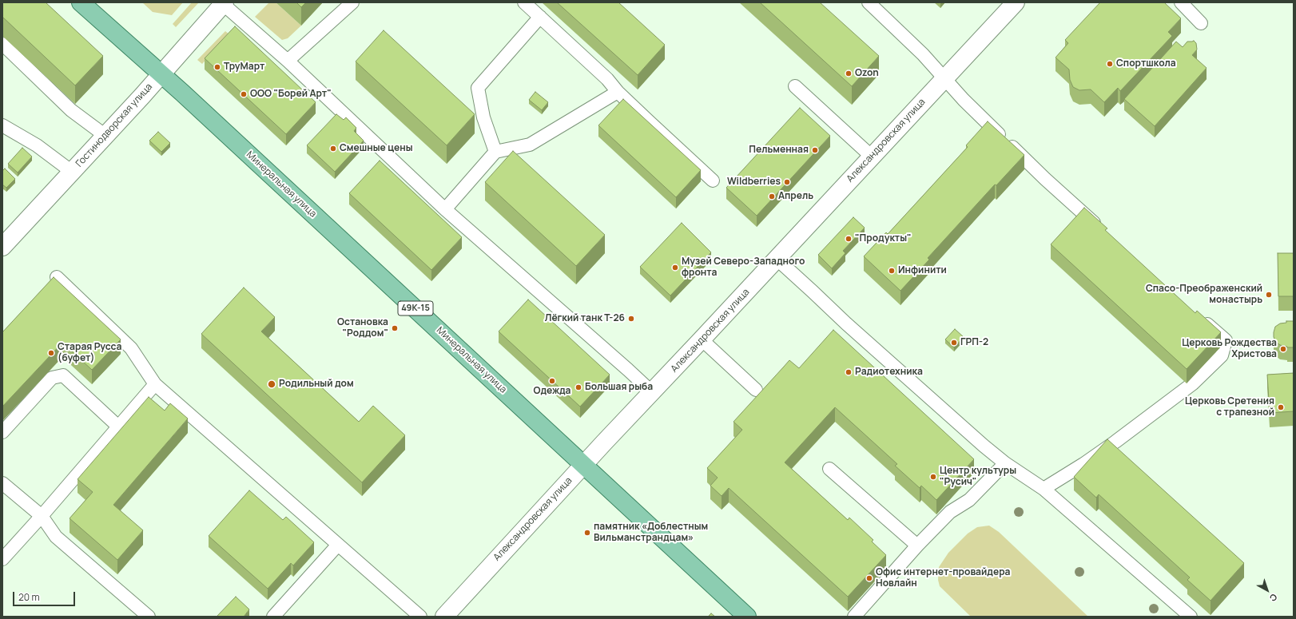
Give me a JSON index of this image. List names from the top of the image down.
{
  "streets": {
    "main road": ["Минеральная улица", "49К-15"],
    "street": ["Гостинодворская улица", "Александровская улица"]
  },
  "crossings": [
    ["Гостинодворская улица", "Минеральная улица"],
    ["Александровская улица", "Минеральная улица"]
  ],
  "places": [
    "Спортшкола",
    "ТруМарт",
    "Ozon",
    "ООО \"Борей Арт\"",
    "Смешные цены",
    "Пельменная",
    "Wildberries",
    "Апрель",
    "\"Продукты\"",
    "Музей Северо-Западного фронта",
    "Инфинити",
    "Спасо-Преображенский монастырь",
    "Лёгкий танк Т-26",
    "Остановка \"Роддом\"",
    "ГРП-2",
    "Церковь Рождества Христова",
    "Старая Русса (буфет)",
    "Радиотехника",
    "Одежда",
    "Родильный дом",
    "Большая рыба",
    "Церковь Сретения с трапезной",
    "Центр культуры \"Русич\"",
    "памятник «Доблестным Вильманстрандцам»",
    "Офис интернет-провайдера Новлайн"
  ],
  "scale_bar": "20 m",
  "north": "bottom right"
}
